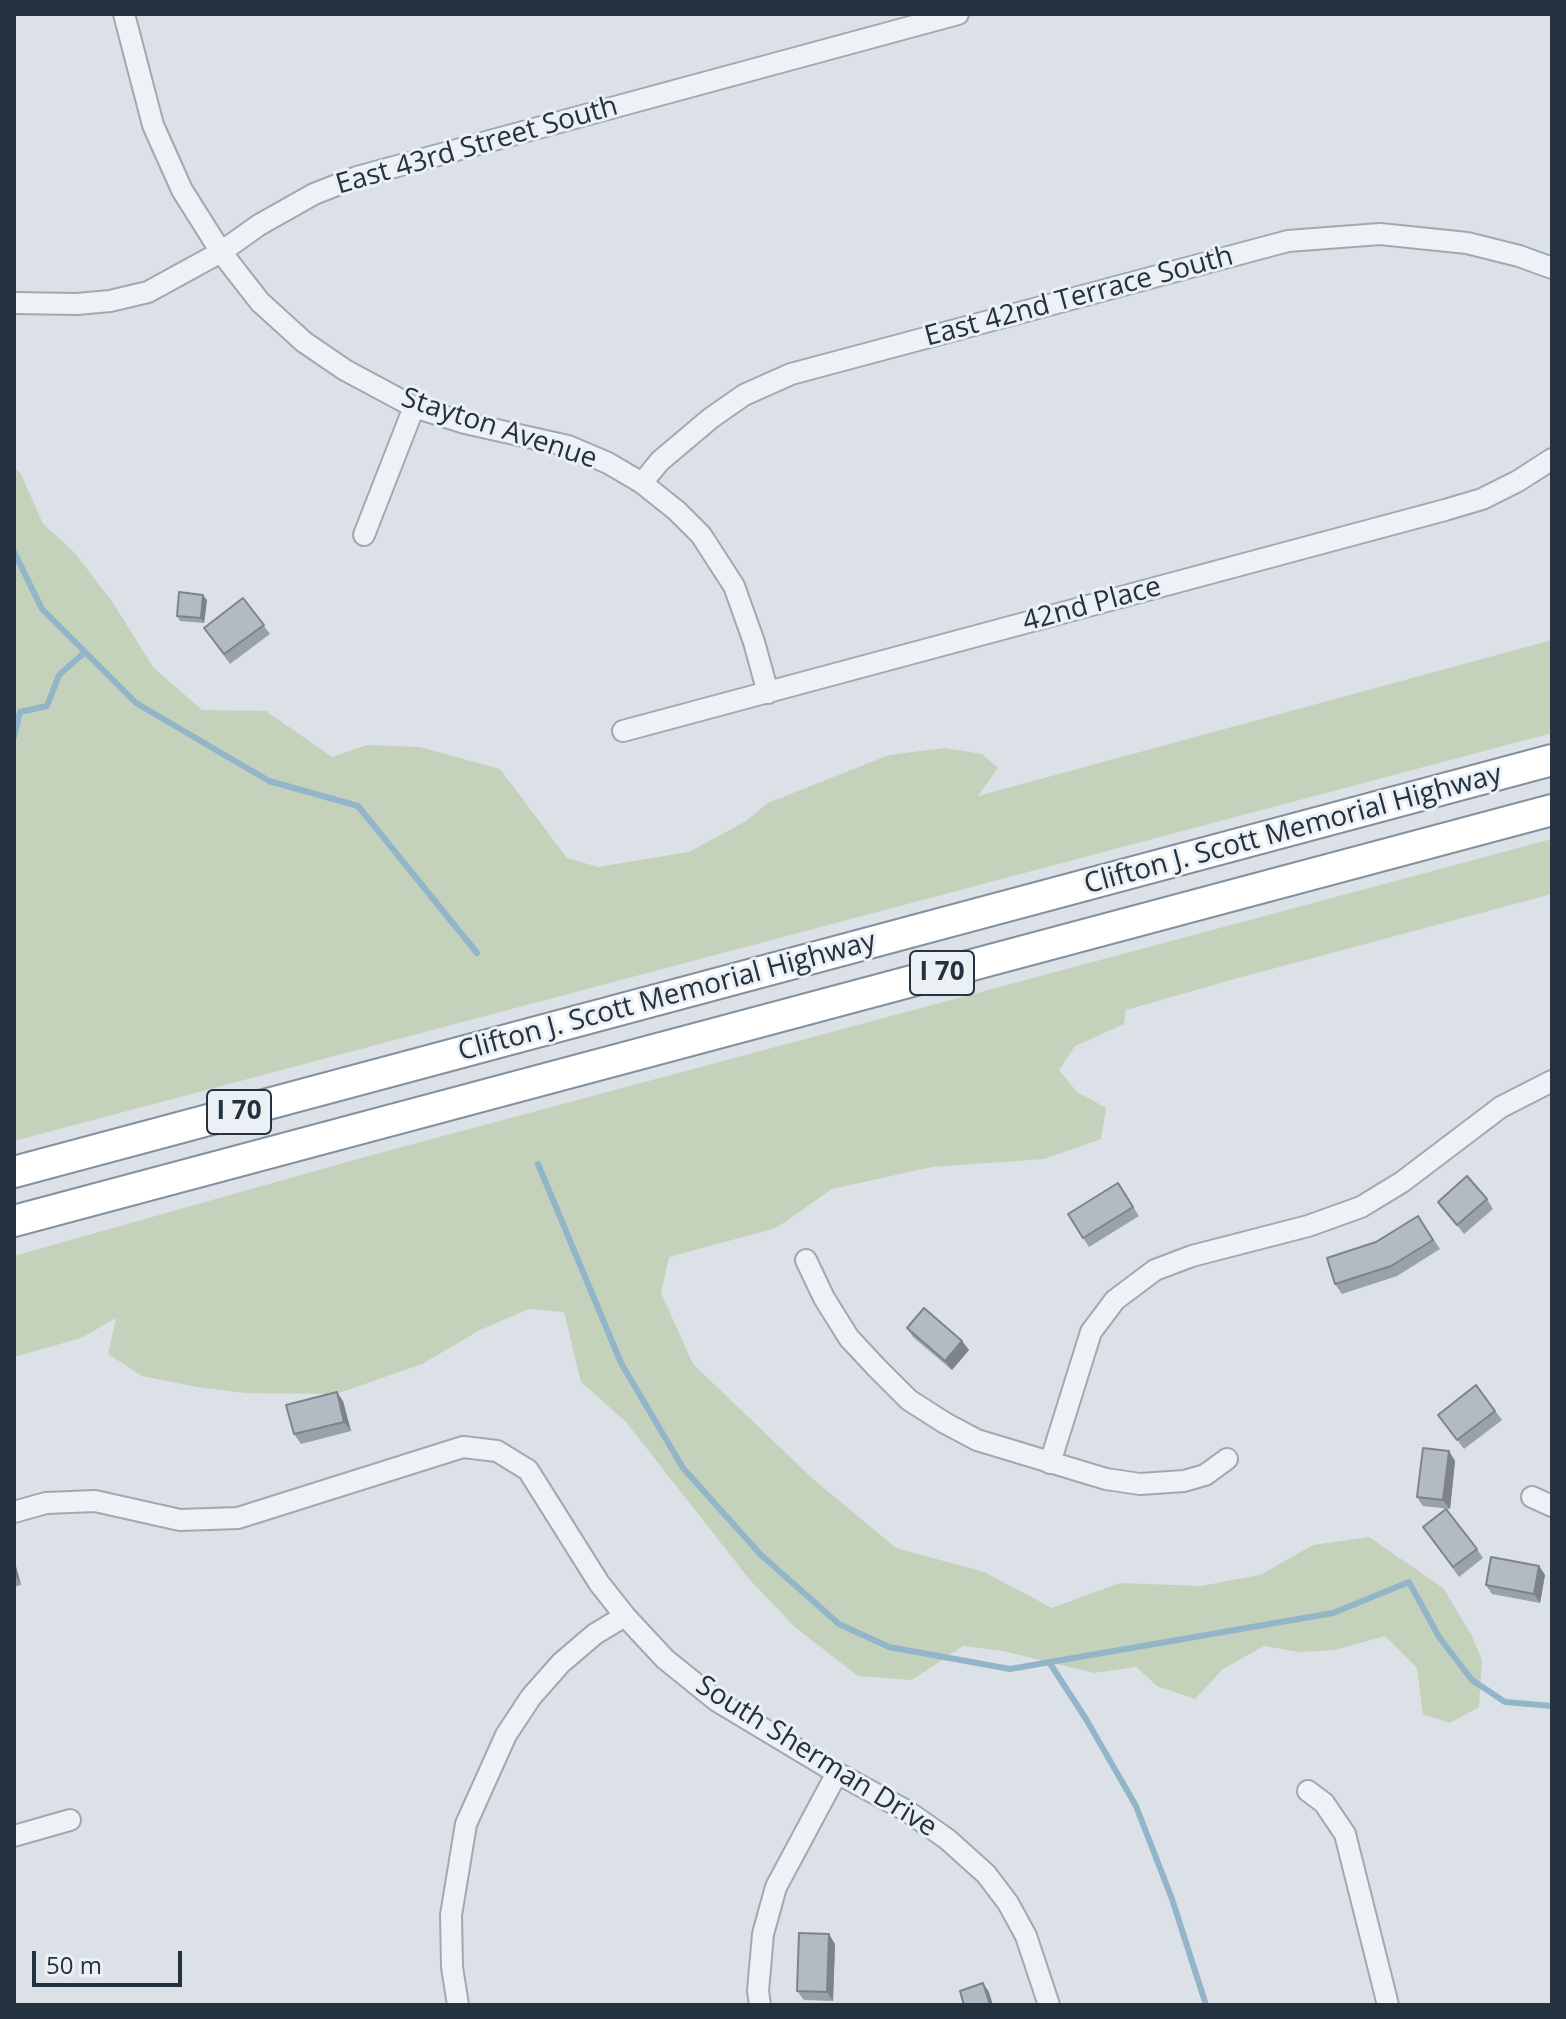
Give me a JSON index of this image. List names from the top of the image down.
{
  "streets": {
    "highway": ["Clifton J. Scott Memorial Highway", "I 70"],
    "street": [
      "East 43rd Street South",
      "East 42nd Terrace South",
      "Stayton Avenue",
      "42nd Place",
      "South Sherman Drive"
    ]
  },
  "crossings": [
    ["East 43rd Street South", "Stayton Avenue"],
    ["East 42nd Terrace South", "Stayton Avenue"],
    ["Stayton Avenue", "42nd Place"]
  ],
  "scale_bar": "50 m"
}
